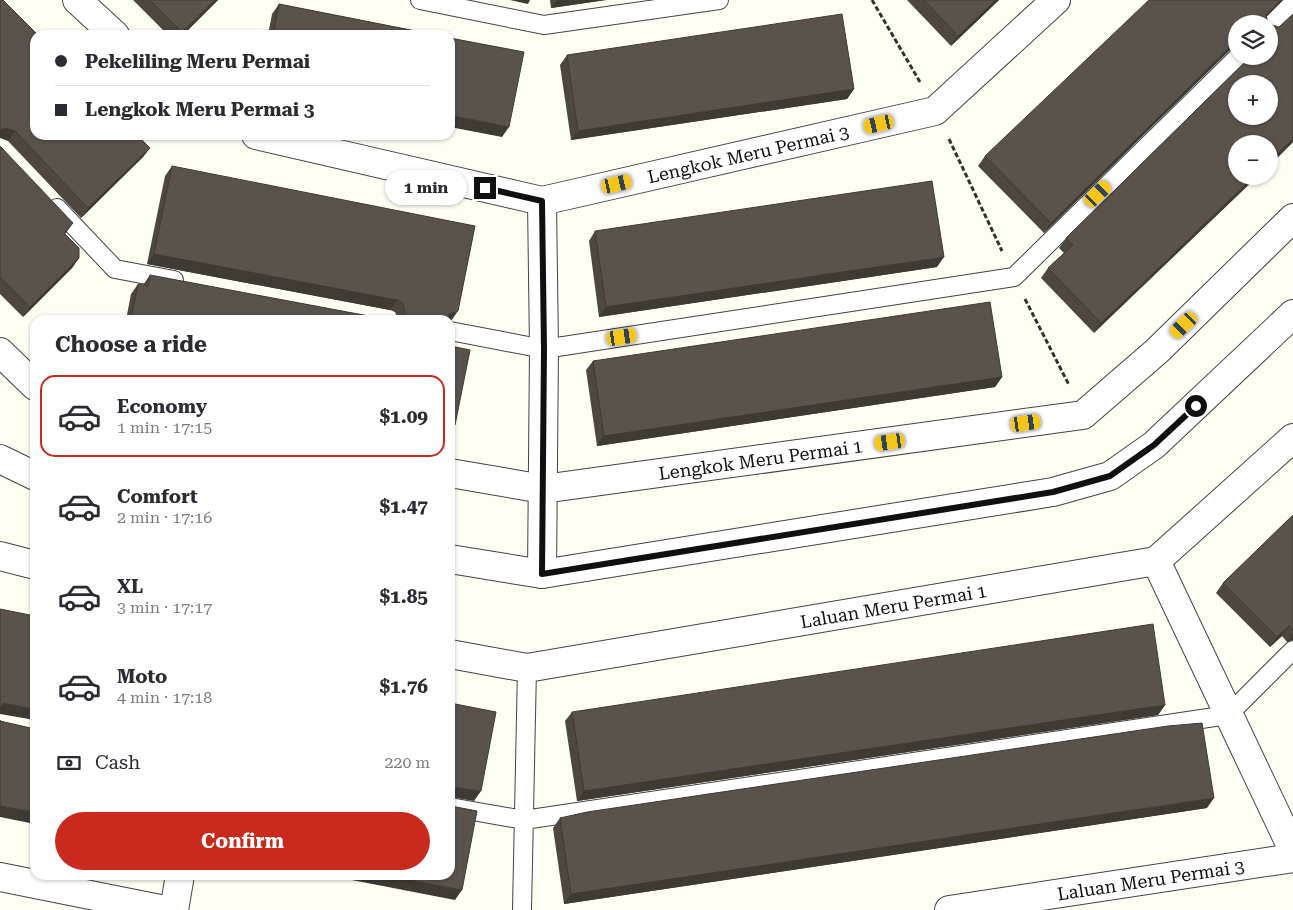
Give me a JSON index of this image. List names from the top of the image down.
{
  "streets": {
    "street": [
      "Lengkok Meru Permai 3",
      "Lengkok Meru Permai 1",
      "Laluan Meru Permai 1",
      "Laluan Meru Permai 3"
    ]
  },
  "page": {
    "map_buttons": ["+", "−"],
    "banner": ["Pekeliling Meru Permai", "Lengkok Meru Permai 3"],
    "bubble": "1 min",
    "heading": "Choose a ride",
    "list": [
      {
        "name": "Economy",
        "note": "1 min · 17:15",
        "value": "$1.09"
      },
      {
        "name": "Comfort",
        "note": "2 min · 17:16",
        "value": "$1.47"
      },
      {
        "name": "XL",
        "note": "3 min · 17:17",
        "value": "$1.85"
      },
      {
        "name": "Moto",
        "note": "4 min · 17:18",
        "value": "$1.76"
      }
    ],
    "pay": ["Cash", "220 m"],
    "buttons": "Confirm"
  }
}
